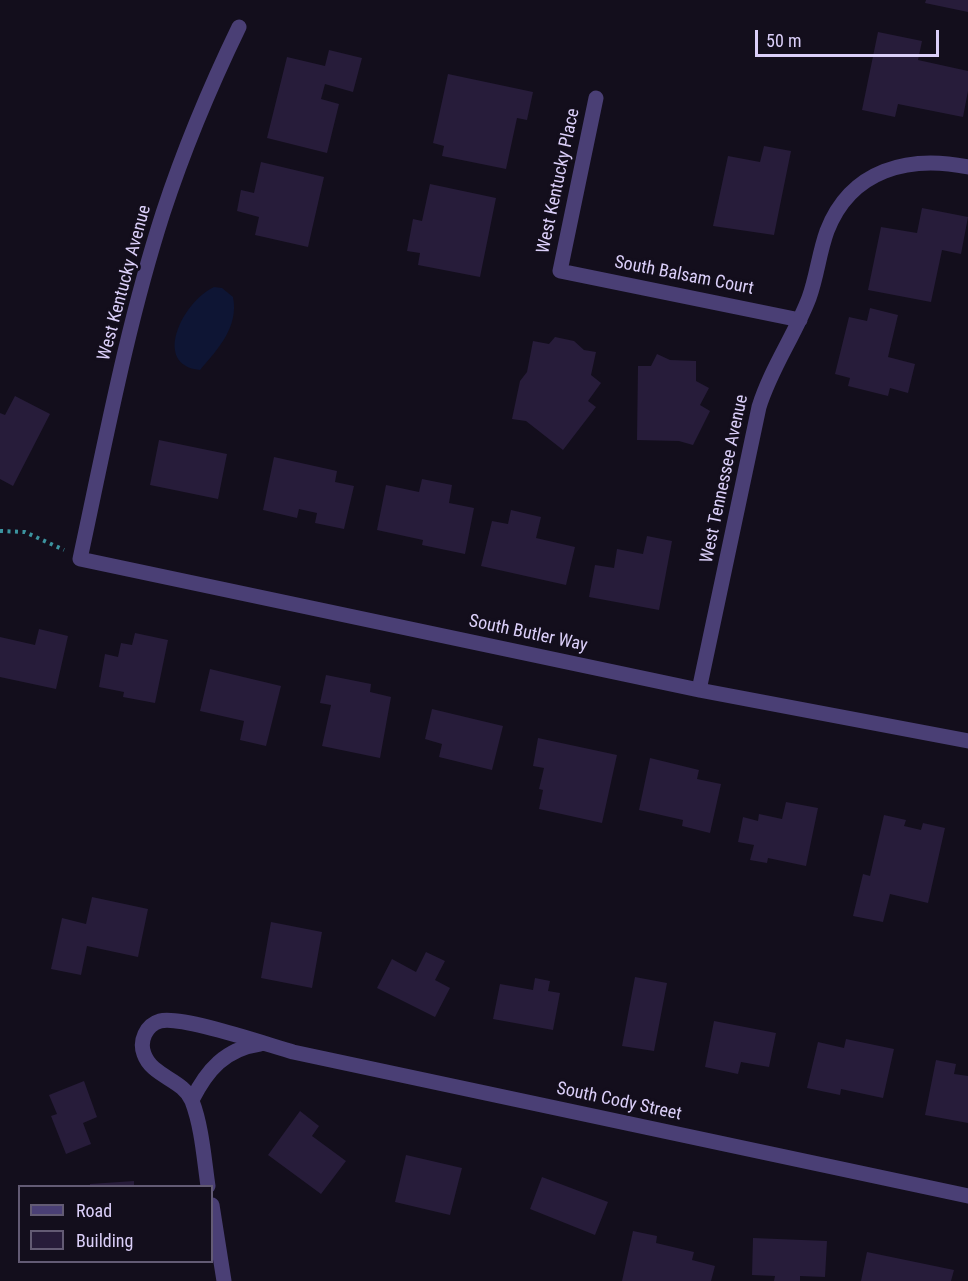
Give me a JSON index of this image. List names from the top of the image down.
{
  "streets": {
    "street": [
      "West Kentucky Place",
      "South Balsam Court",
      "West Kentucky Avenue",
      "West Tennessee Avenue",
      "South Butler Way",
      "South Cody Street"
    ]
  },
  "crossings": [
    ["West Kentucky Place", "South Balsam Court"],
    ["South Balsam Court", "West Tennessee Avenue"],
    ["West Kentucky Avenue", "South Butler Way"],
    ["West Tennessee Avenue", "South Butler Way"]
  ],
  "legend": ["Road", "Building"],
  "scale_bar": "50 m"
}
